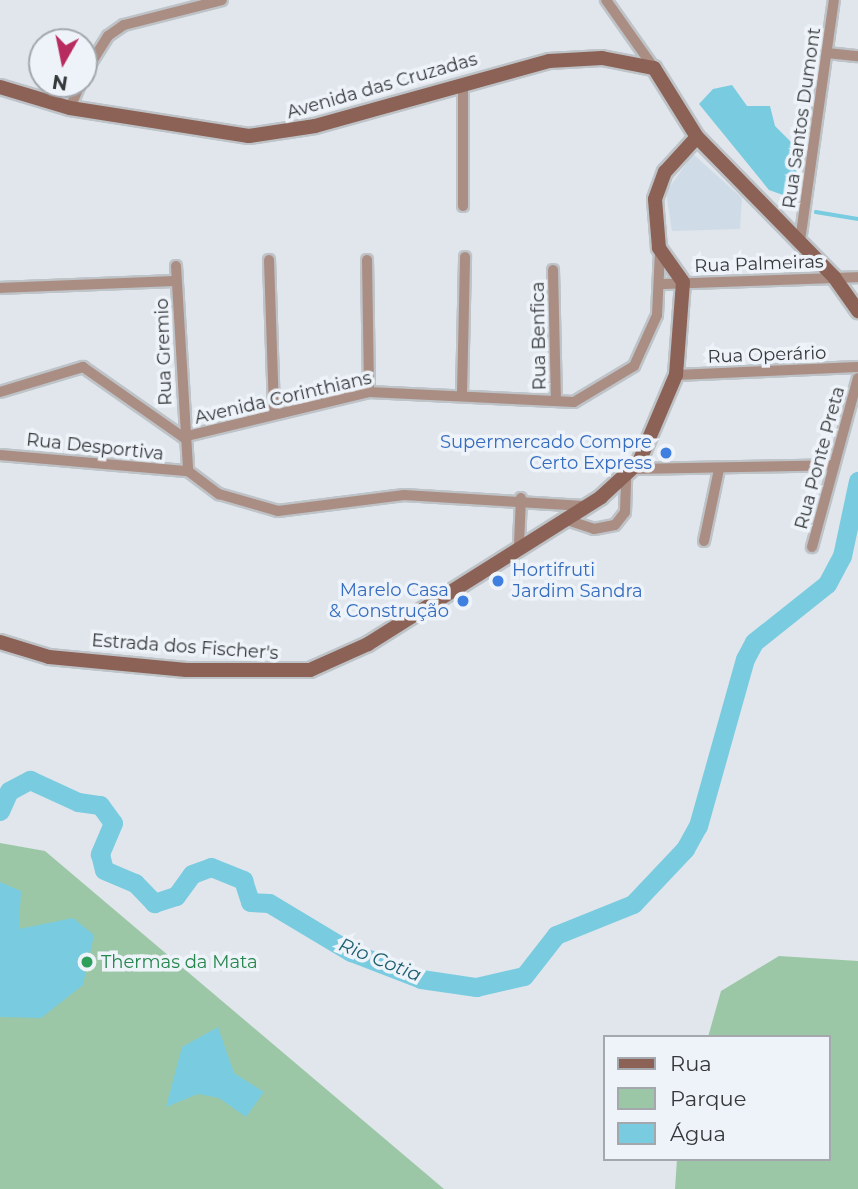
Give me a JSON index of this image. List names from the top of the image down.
{
  "streets": {
    "street": [
      "Avenida das Cruzadas",
      "Rua Santos Dumont",
      "Rua Palmeiras",
      "Rua Benfica",
      "Rua Gremio",
      "Rua Operário",
      "Avenida Corinthians",
      "Rua Desportiva",
      "Rua Ponte Preta",
      "Estrada dos Fischer's"
    ]
  },
  "crossings": [
    ["Rua Palmeiras", "Avenida Corinthians"],
    ["Rua Benfica", "Avenida Corinthians"],
    ["Rua Gremio", "Avenida Corinthians"],
    ["Rua Gremio", "Rua Desportiva"]
  ],
  "water": ["Rio Cotia"],
  "places": [
    "Supermercado Compre Certo Express",
    "Hortifruti Jardim Sandra",
    "Marelo Casa & Construção",
    "Thermas da Mata"
  ],
  "legend": ["Rua", "Parque", "Água"],
  "north": "bottom"
}
